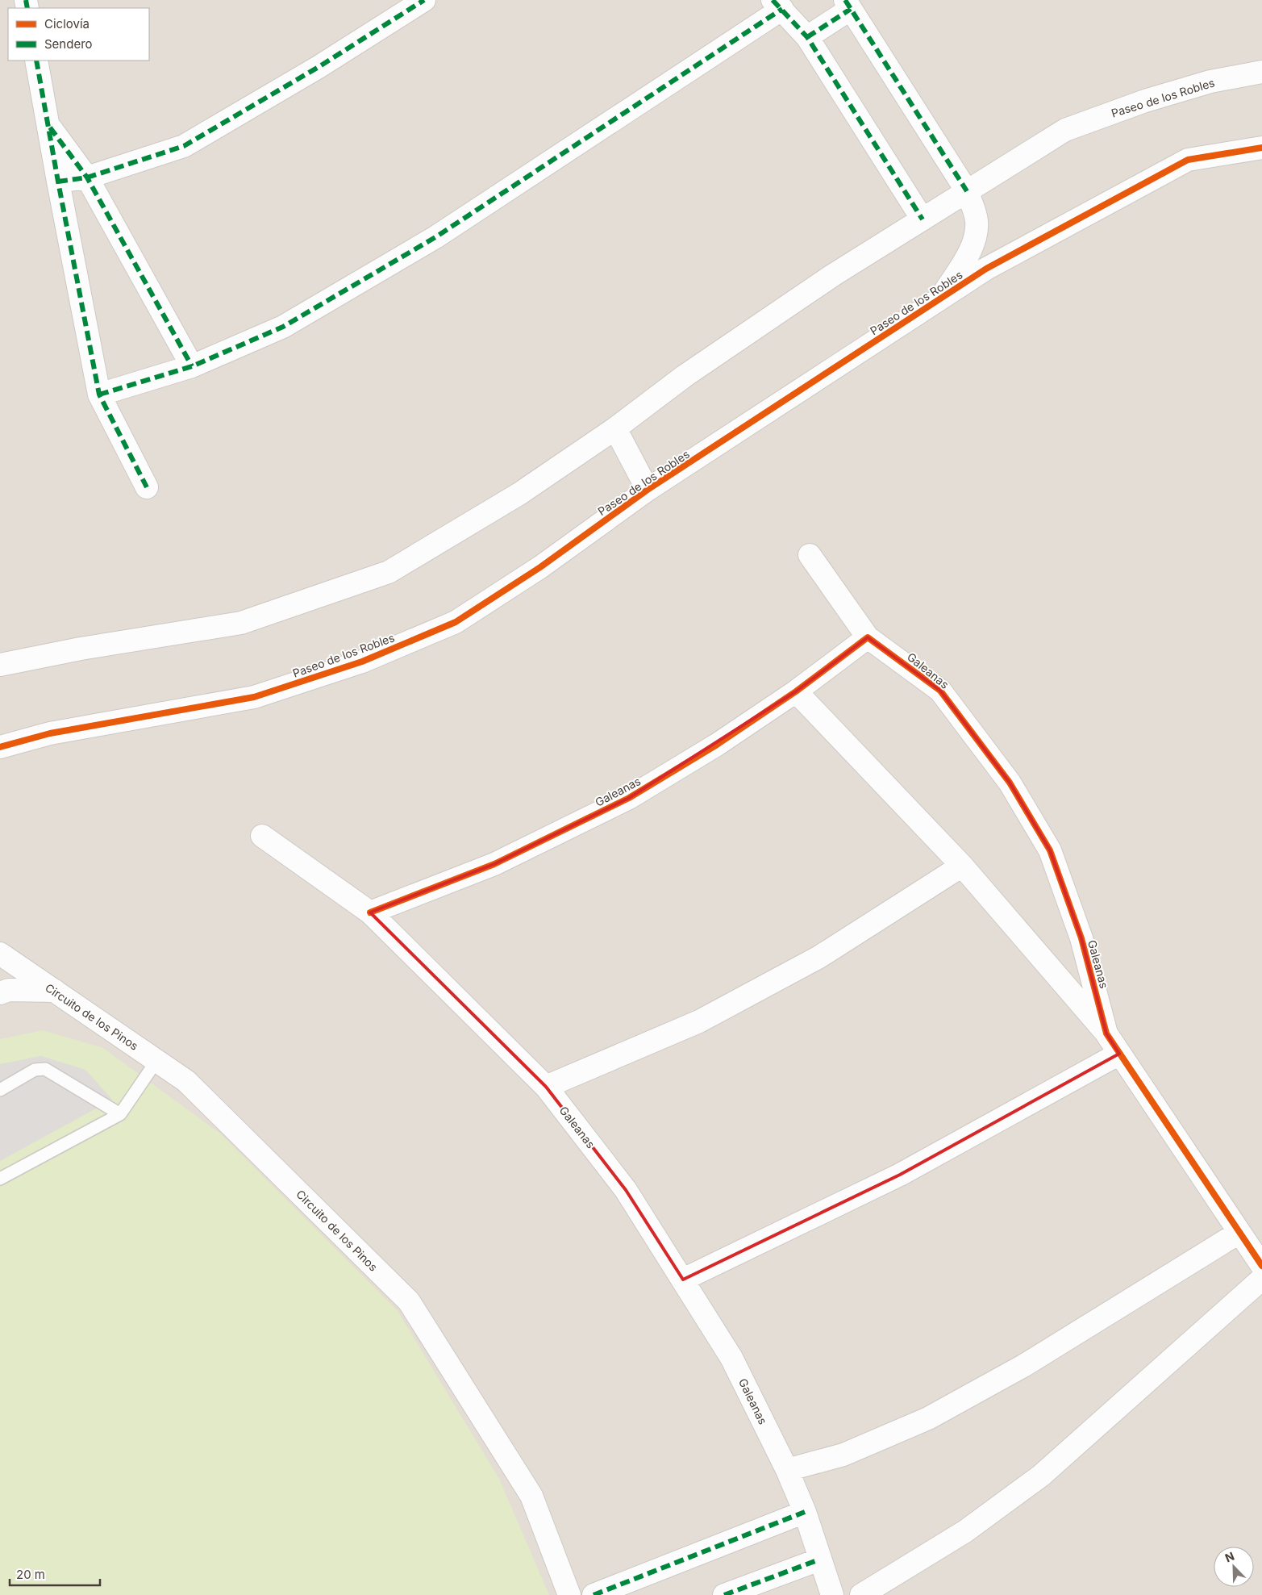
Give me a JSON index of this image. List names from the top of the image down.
{
  "streets": {
    "street": ["Paseo de los Robles", "Galeanas", "Circuito de los Pinos"]
  },
  "legend": ["Ciclovía", "Sendero"],
  "scale_bar": "20 m",
  "north": "top left"
}
